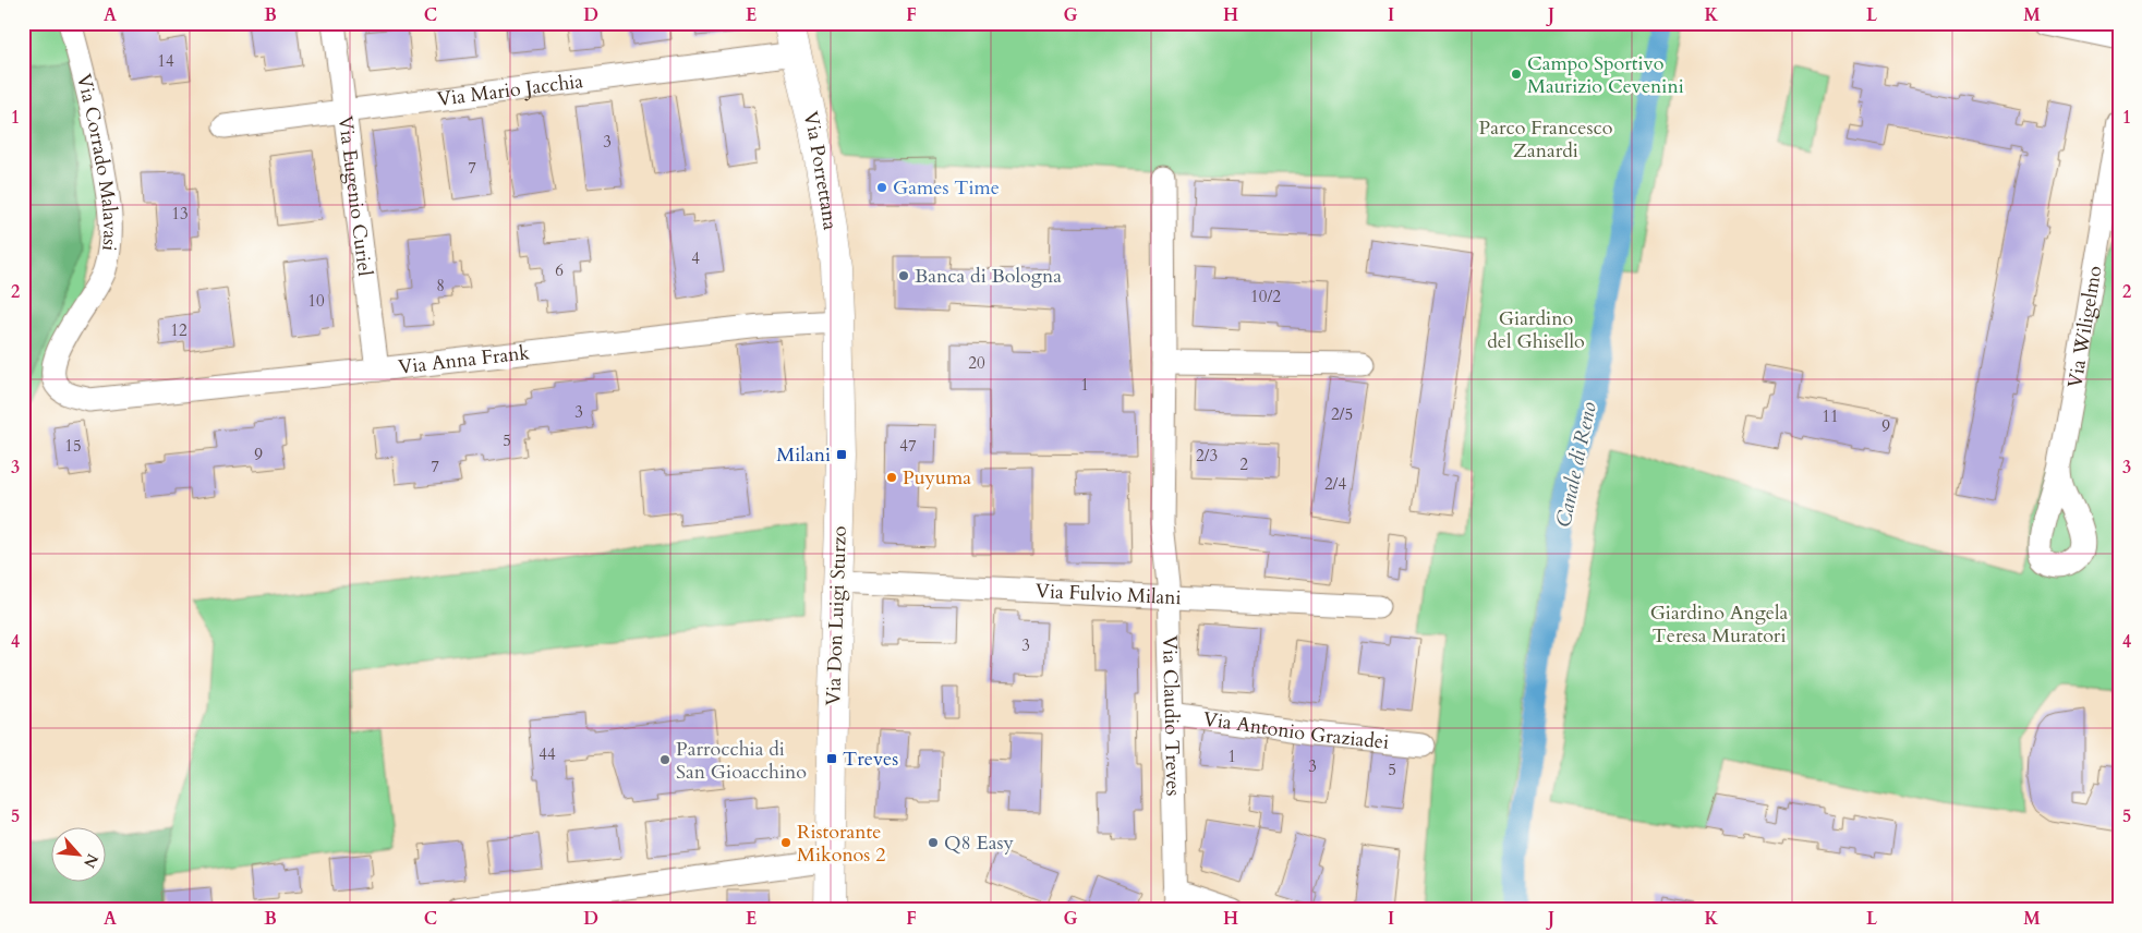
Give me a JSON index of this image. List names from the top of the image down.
{
  "streets": {
    "main road": ["Via Porrettana", "Via Don Luigi Sturzo"],
    "street": [
      "Via Mario Jacchia",
      "Via Corrado Malavasi",
      "Via Eugenio Curiel",
      "Via Wiligelmo",
      "Via Anna Frank",
      "Via Fulvio Milani",
      "Via Claudio Treves",
      "Via Antonio Graziadei"
    ]
  },
  "crossings": [
    ["Via Mario Jacchia", "Via Porrettana"],
    ["Via Mario Jacchia", "Via Eugenio Curiel"],
    ["Via Corrado Malavasi", "Via Anna Frank"],
    ["Via Porrettana", "Via Anna Frank"],
    ["Via Porrettana", "Via Don Luigi Sturzo"],
    ["Via Eugenio Curiel", "Via Anna Frank"],
    ["Via Anna Frank", "Via Don Luigi Sturzo"],
    ["Via Fulvio Milani", "Via Don Luigi Sturzo"],
    ["Via Fulvio Milani", "Via Claudio Treves"],
    ["Via Claudio Treves", "Via Antonio Graziadei"]
  ],
  "water": ["Canale di Reno"],
  "parks": ["Parco Francesco Zanardi", "Giardino del Ghisello", "Giardino Angela Teresa Muratori"],
  "places": {
    "other": [
      "Campo Sportivo Maurizio Cevenini",
      "Games Time",
      "Banca di Bologna",
      "Puyuma",
      "Parrocchia di San Gioacchino",
      "Ristorante Mikonos 2",
      "Q8 Easy"
    ],
    "transit": ["Milani", "Treves"]
  },
  "house_numbers": [
    "14",
    "3",
    "7",
    "13",
    "4",
    "6",
    "8",
    "10/2",
    "10",
    "12",
    "20",
    "1",
    "3",
    "2/5",
    "11",
    "9",
    "5",
    "15",
    "47",
    "9",
    "2/3",
    "2",
    "7",
    "2/4",
    "3",
    "44",
    "1",
    "3",
    "5"
  ],
  "north": "bottom right",
  "grid": {
    "columns": [
      "A",
      "B",
      "C",
      "D",
      "E",
      "F",
      "G",
      "H",
      "I",
      "J",
      "K",
      "L",
      "M"
    ],
    "rows": [
      "1",
      "2",
      "3",
      "4",
      "5"
    ]
  }
}
